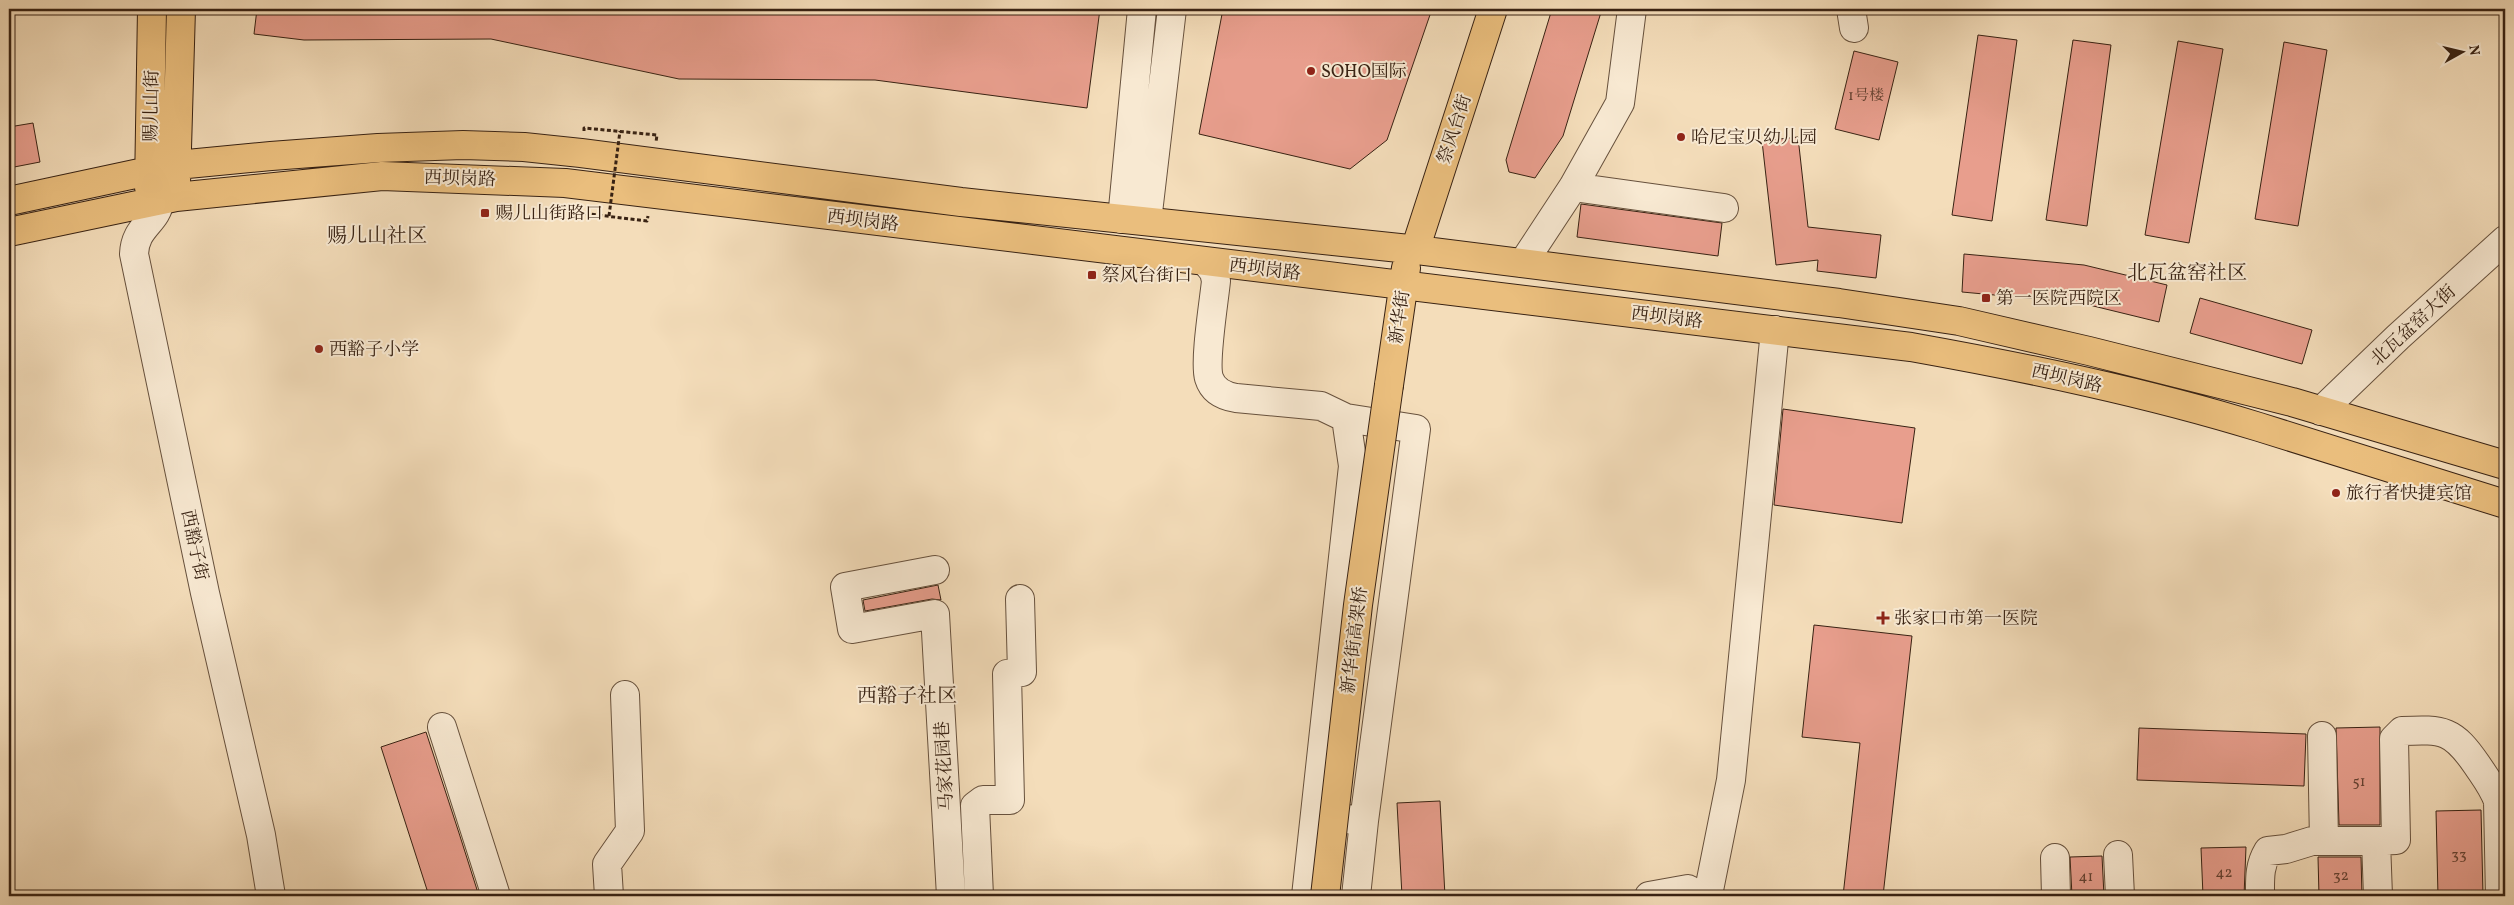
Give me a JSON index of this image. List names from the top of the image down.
{
  "streets": {
    "main road": [
      "赐儿山街",
      "祭风台街",
      "西坝岗路",
      "新华街",
      "新华街高架桥"
    ],
    "street": ["北瓦盆窑大街", "西豁子街", "马家花园巷"]
  },
  "crossings": [
    ["赐儿山街", "西坝岗路"],
    ["赐儿山街", "西豁子街"],
    ["祭风台街", "西坝岗路"],
    ["祭风台街", "新华街"],
    ["西坝岗路", "新华街"],
    ["西坝岗路", "北瓦盆窑大街"],
    ["西坝岗路", "西豁子街"],
    ["新华街", "新华街高架桥"]
  ],
  "districts": ["赐儿山社区", "北瓦盆窑社区", "西豁子社区"],
  "places": {
    "other": [
      "SOHO国际",
      "哈尼宝贝幼儿园",
      "西豁子小学",
      "旅行者快捷宾馆"
    ],
    "transit": ["赐儿山街路口", "祭风台街口", "第一医院西院区"],
    "health": ["张家口市第一医院"]
  },
  "house_numbers": [
    "1号楼",
    "51",
    "33",
    "42",
    "32",
    "41"
  ],
  "north": "right"
}
